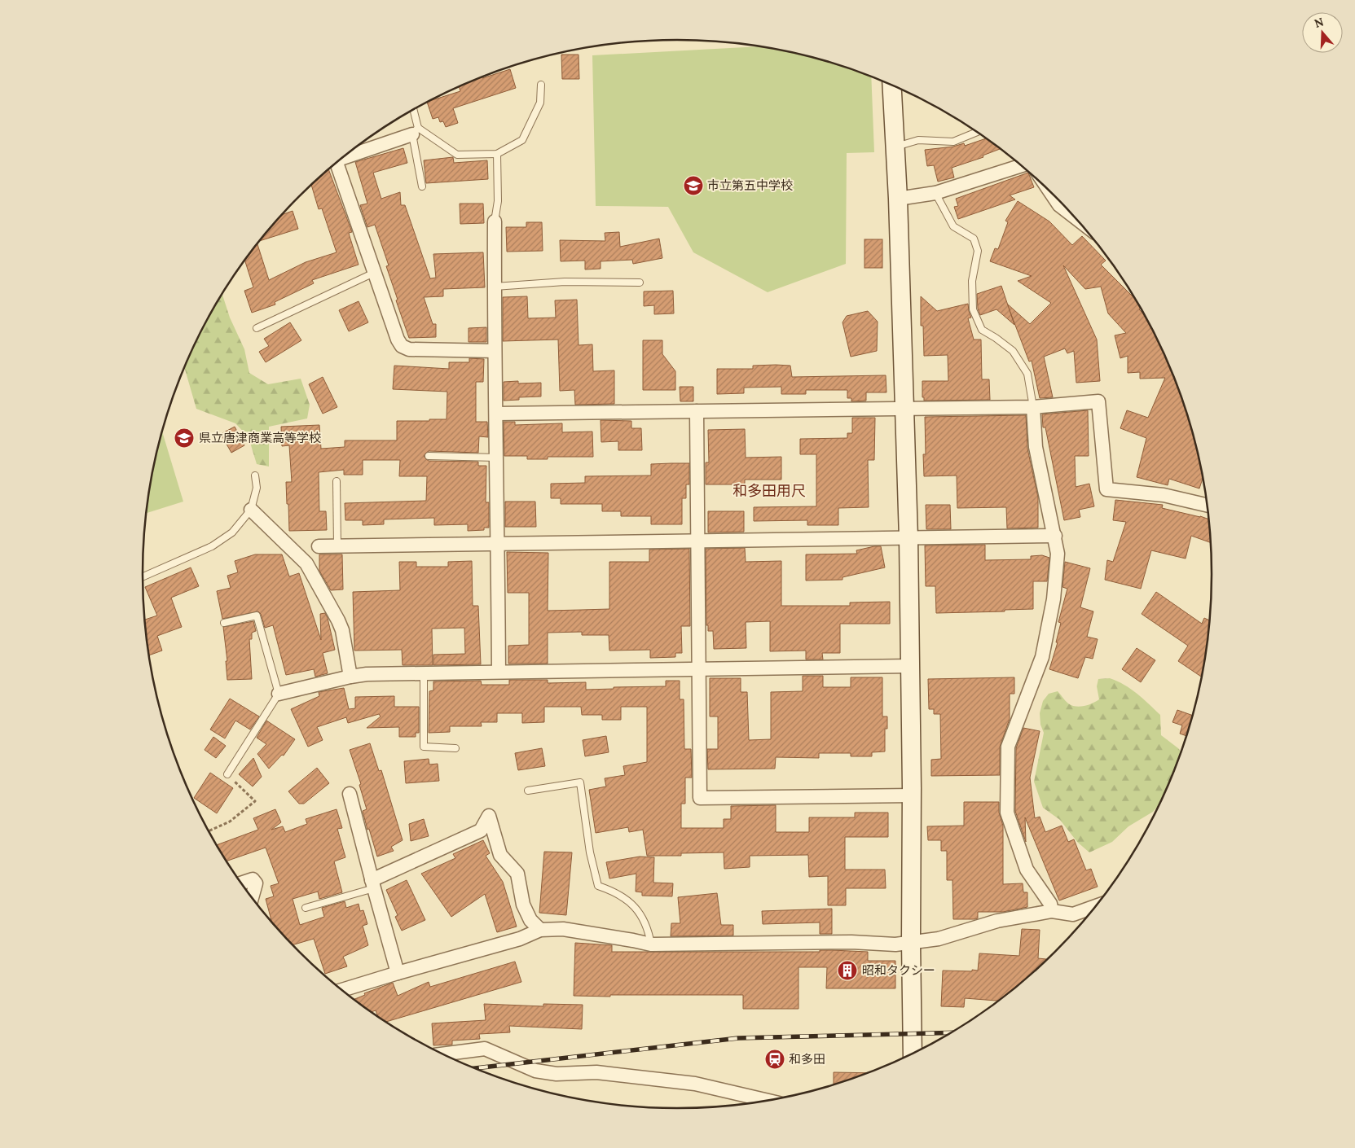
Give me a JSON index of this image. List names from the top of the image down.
{
  "districts": ["和多田用尺"],
  "places": {
    "school or university": ["市立第五中学校", "県立唐津商業高等学校"],
    "building": ["昭和タクシー"],
    "station": ["和多田"]
  },
  "north": "top"
}
